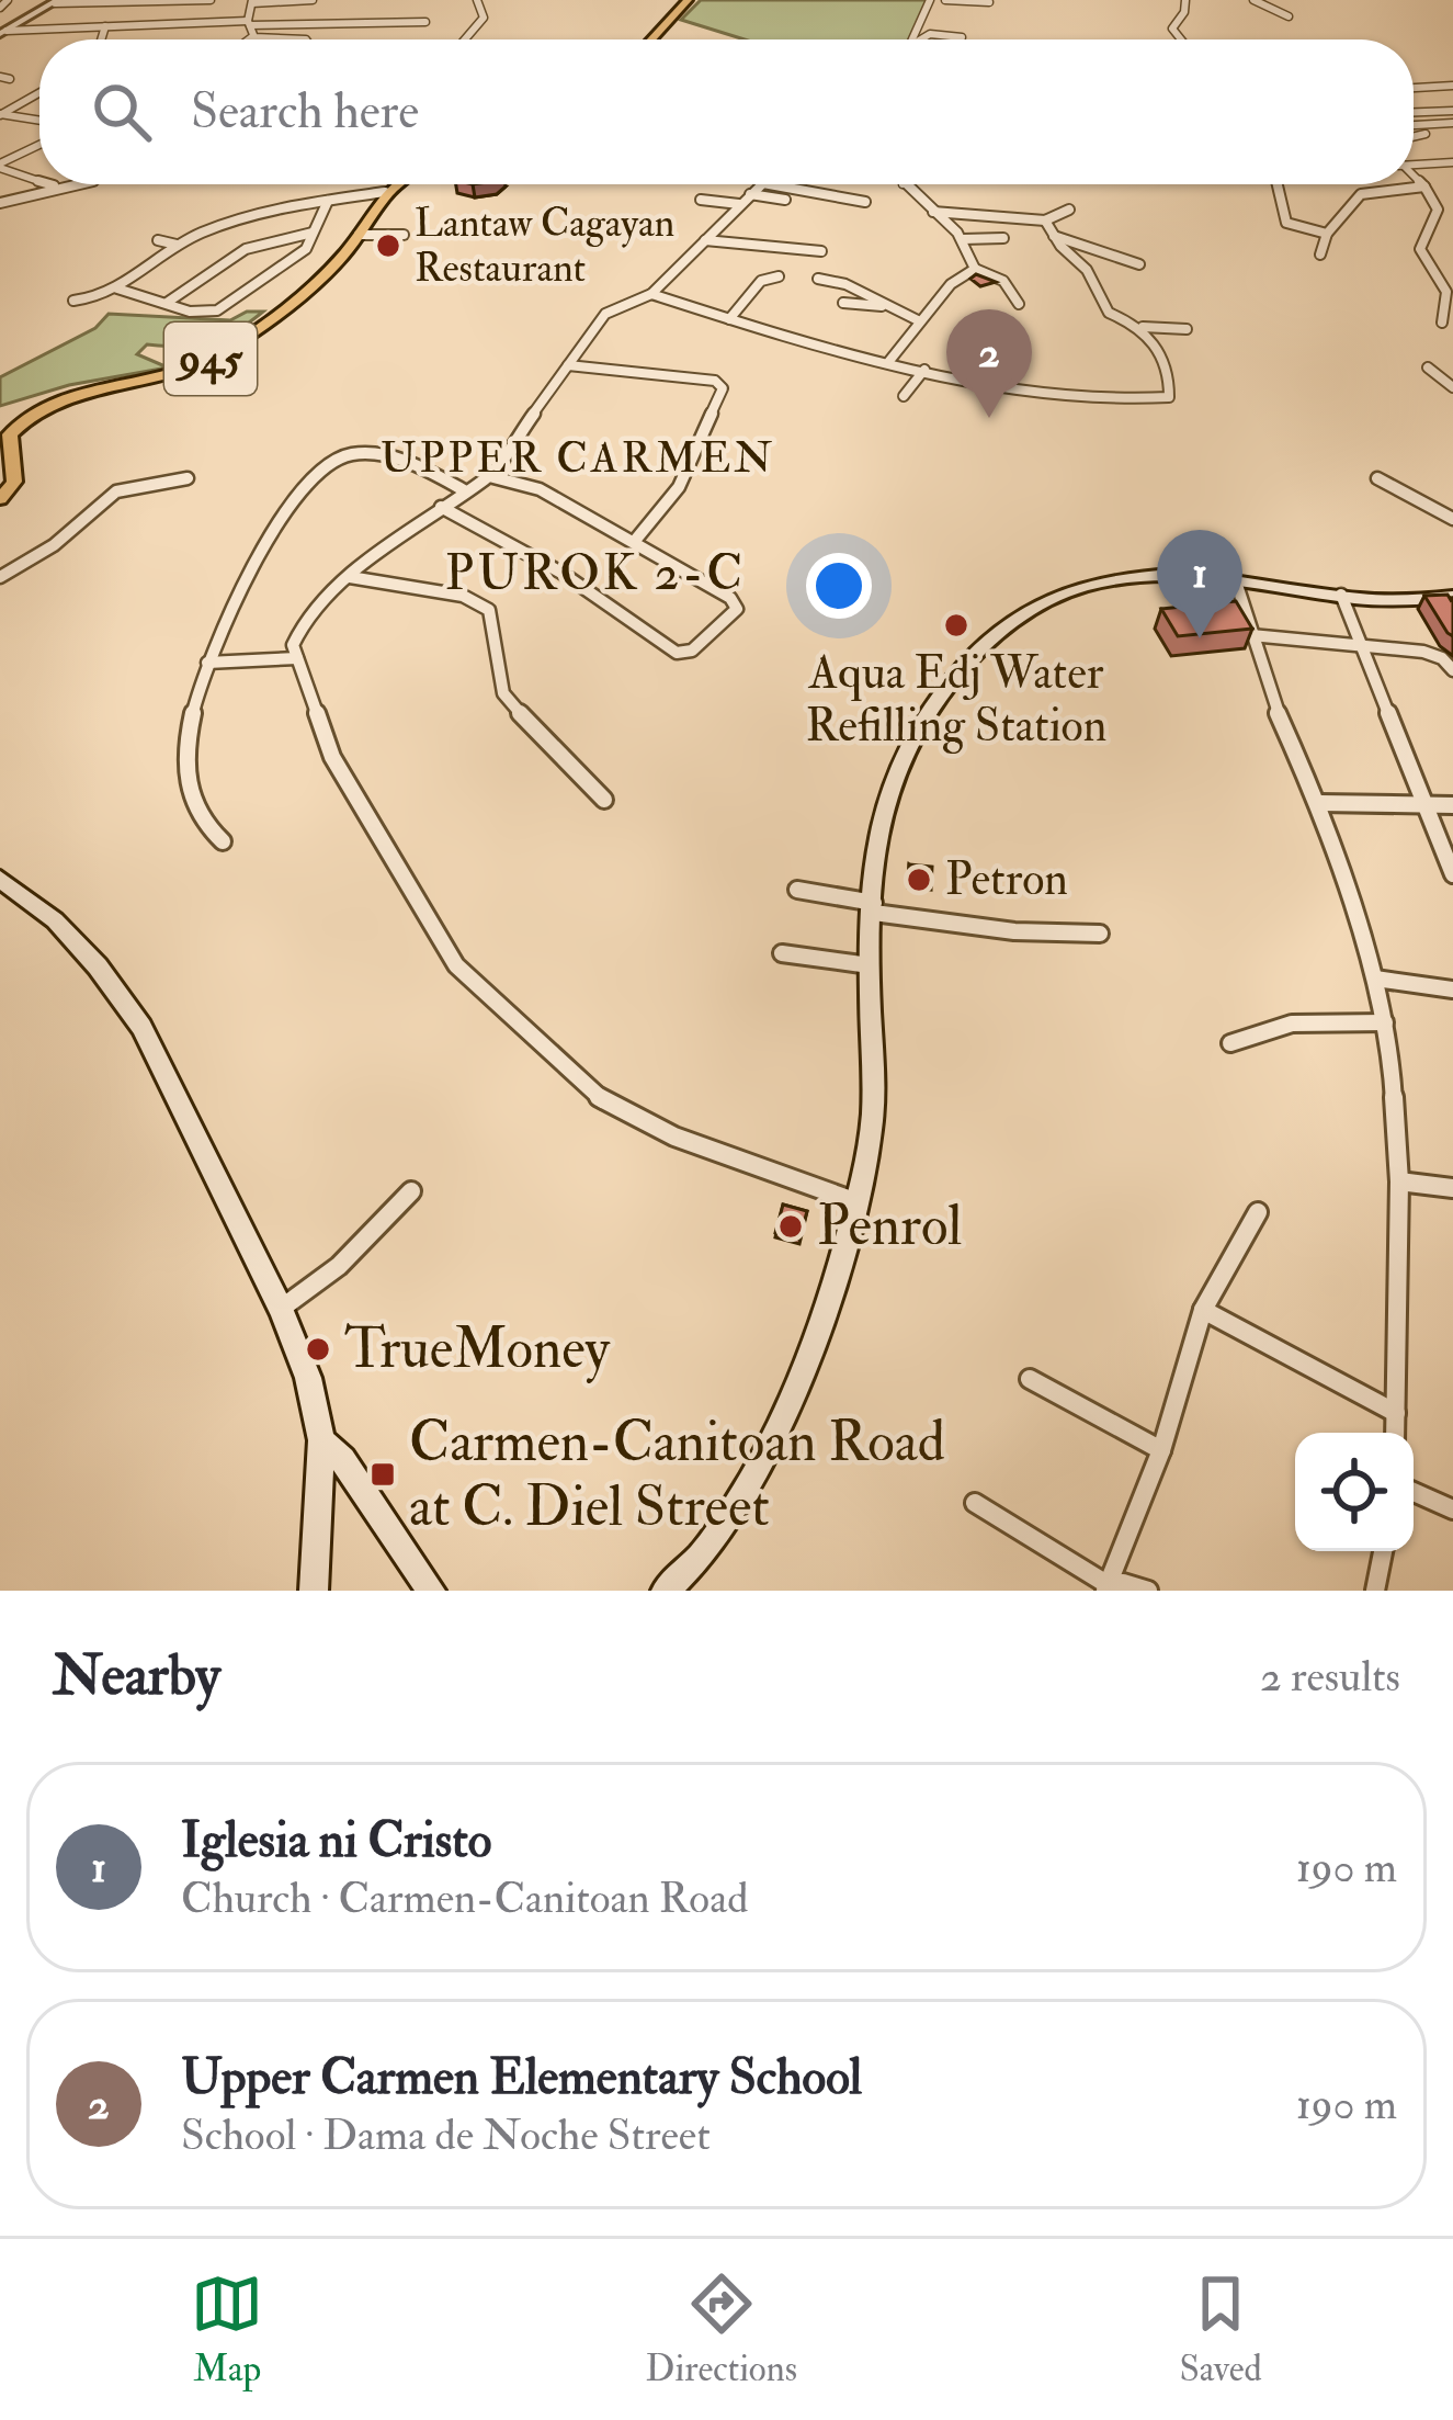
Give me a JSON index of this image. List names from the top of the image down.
{
  "streets": {
    "main road": ["945"]
  },
  "districts": ["UPPER CARMEN", "PUROK 2-C"],
  "places": {
    "other": [
      "Lantaw Cagayan Restaurant",
      "Aqua Edj Water Refilling Station",
      "Petron",
      "Penrol",
      "TrueMoney"
    ],
    "transit": ["Carmen-Canitoan Road at C. Diel Street"]
  },
  "page": {
    "search": "Search here",
    "pins": ["2", "1"],
    "heading": ["Nearby", "2 results"],
    "list": [
      {
        "mark": "1",
        "name": "Iglesia ni Cristo",
        "note": "Church · Carmen-Canitoan Road",
        "value": "190 m"
      },
      {
        "mark": "2",
        "name": "Upper Carmen Elementary School",
        "note": "School · Dama de Noche Street",
        "value": "190 m"
      }
    ],
    "nav": ["Map", "Directions", "Saved"]
  }
}
